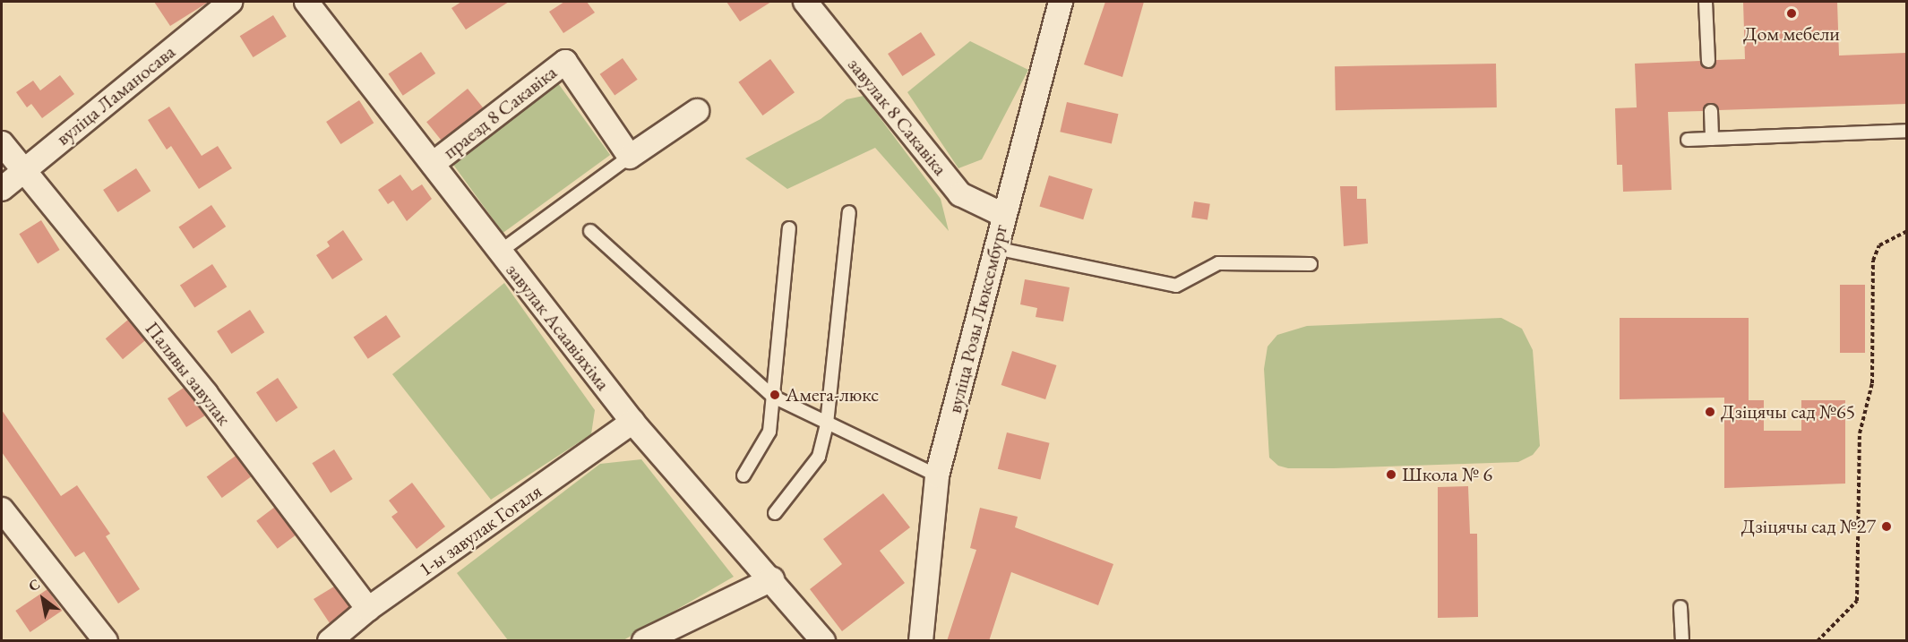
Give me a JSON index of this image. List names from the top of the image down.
{
  "streets": {
    "street": [
      "вуліца Ламаносава",
      "праезд 8 Сакавіка",
      "завулак 8 Сакавіка",
      "вуліца Розы Люксембург",
      "завулак Асаавіяхіма",
      "Палявы завулак",
      "1-ы завулак Гогаля"
    ]
  },
  "crossings": [
    ["вуліца Ламаносава", "Палявы завулак"],
    ["праезд 8 Сакавіка", "завулак Асаавіяхіма"],
    ["завулак 8 Сакавіка", "вуліца Розы Люксембург"],
    ["завулак Асаавіяхіма", "1-ы завулак Гогаля"],
    ["Палявы завулак", "1-ы завулак Гогаля"]
  ],
  "places": [
    "Дом мебели",
    "Амега-люкс",
    "Дзіцячы сад №65",
    "Школа № 6",
    "Дзіцячы сад №27"
  ],
  "north": "top left"
}
